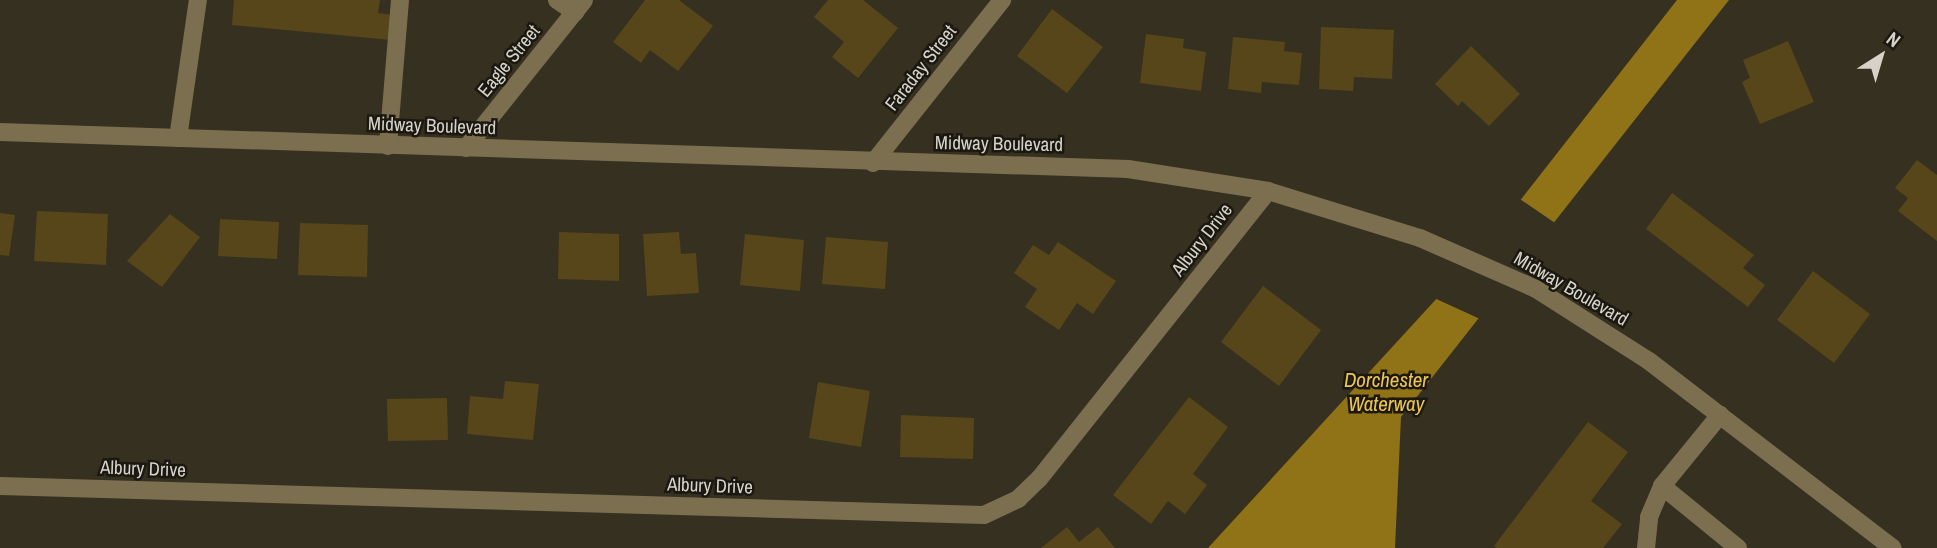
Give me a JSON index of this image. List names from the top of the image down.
{
  "streets": {
    "street": [
      "Eagle Street",
      "Faraday Street",
      "Midway Boulevard",
      "Albury Drive"
    ]
  },
  "crossings": [
    ["Eagle Street", "Midway Boulevard"],
    ["Faraday Street", "Midway Boulevard"],
    ["Midway Boulevard", "Albury Drive"]
  ],
  "water": ["Dorchester Waterway"],
  "north": "top right"
}
